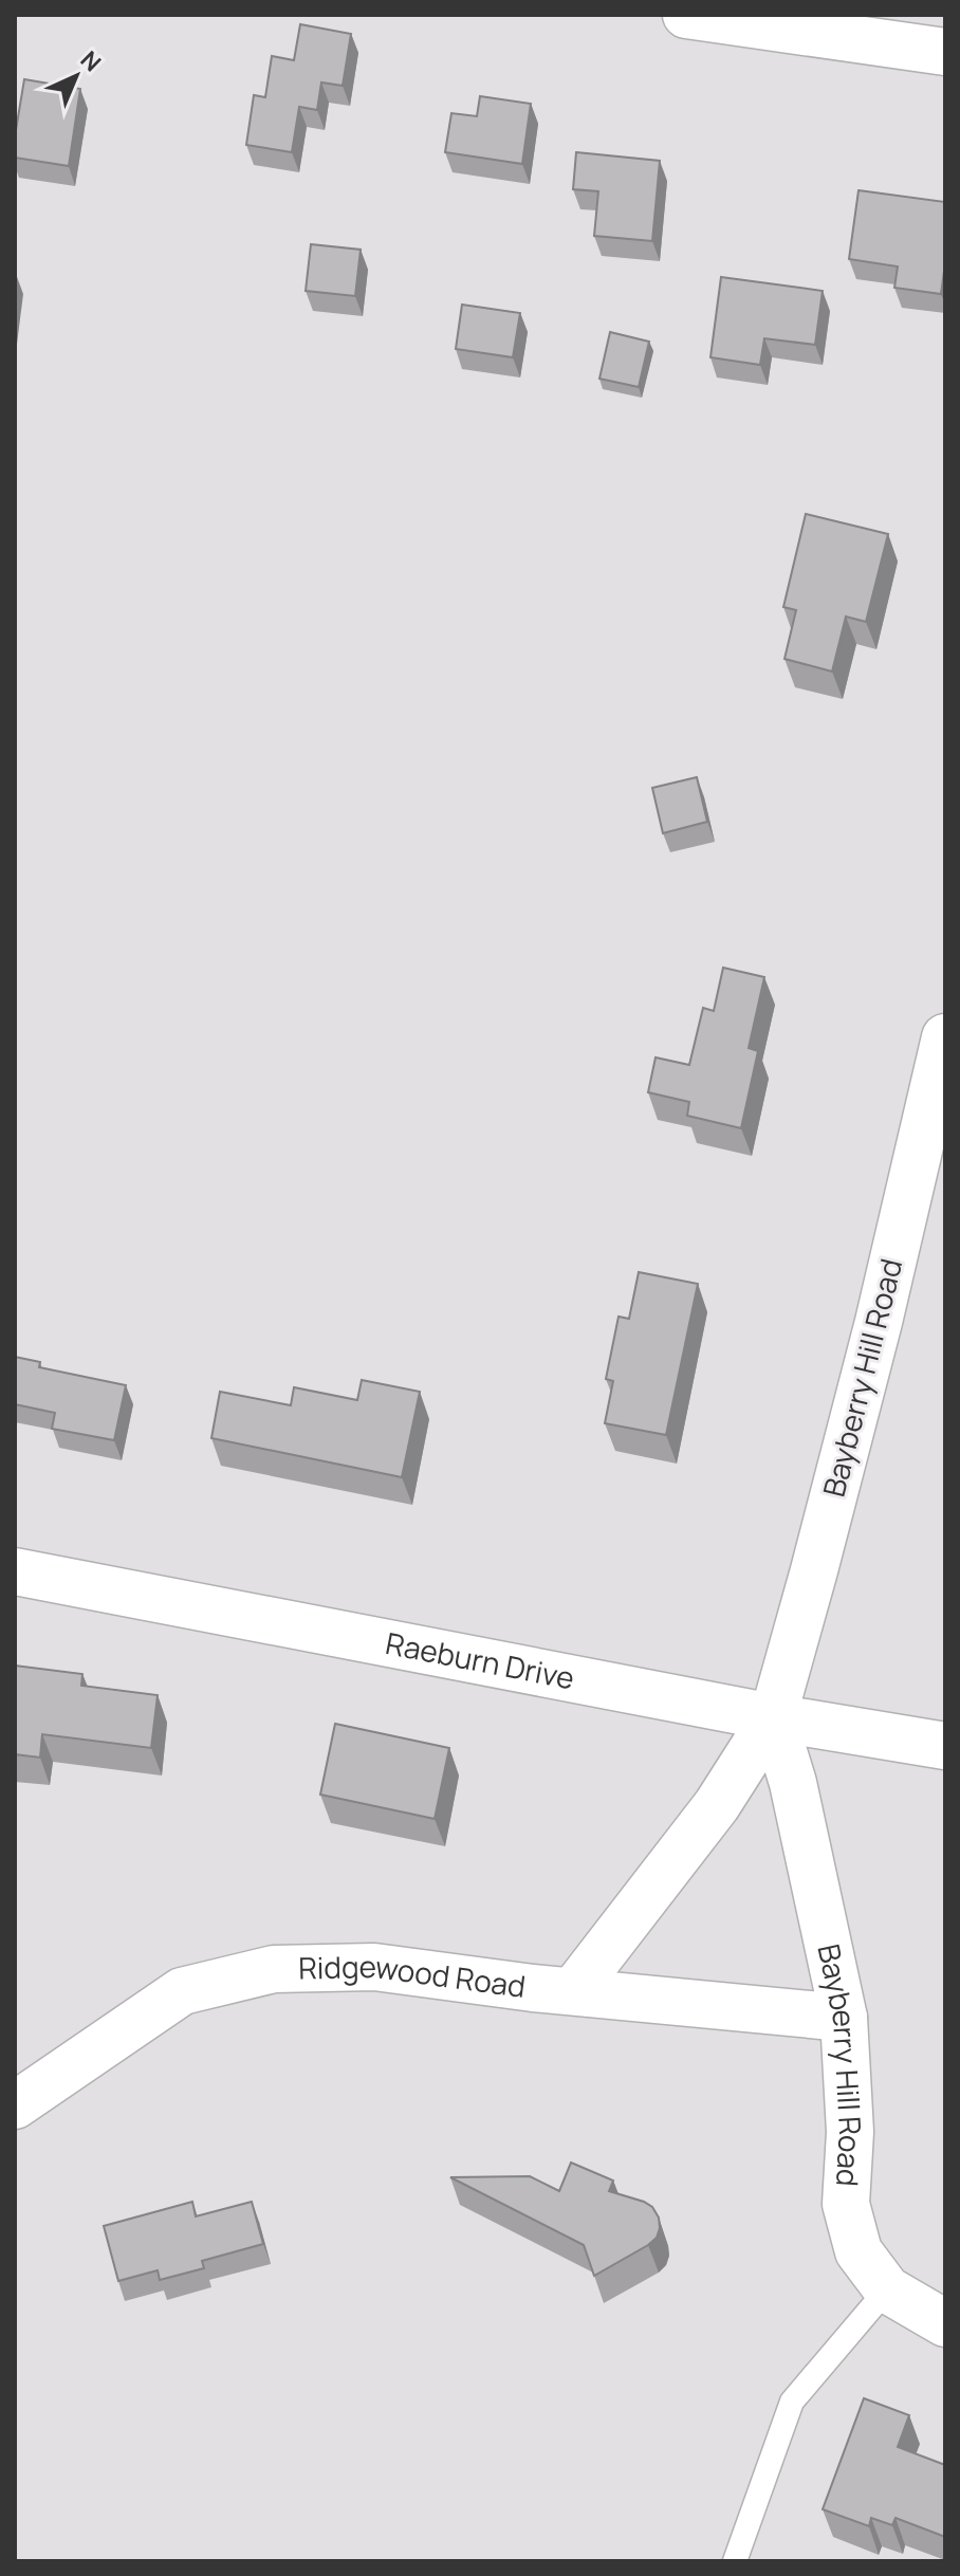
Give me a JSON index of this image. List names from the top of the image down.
{
  "streets": {
    "street": ["Bayberry Hill Road", "Raeburn Drive", "Ridgewood Road"]
  },
  "crossings": [
    ["Bayberry Hill Road", "Raeburn Drive"],
    ["Bayberry Hill Road", "Ridgewood Road"]
  ],
  "north": "top right"
}
